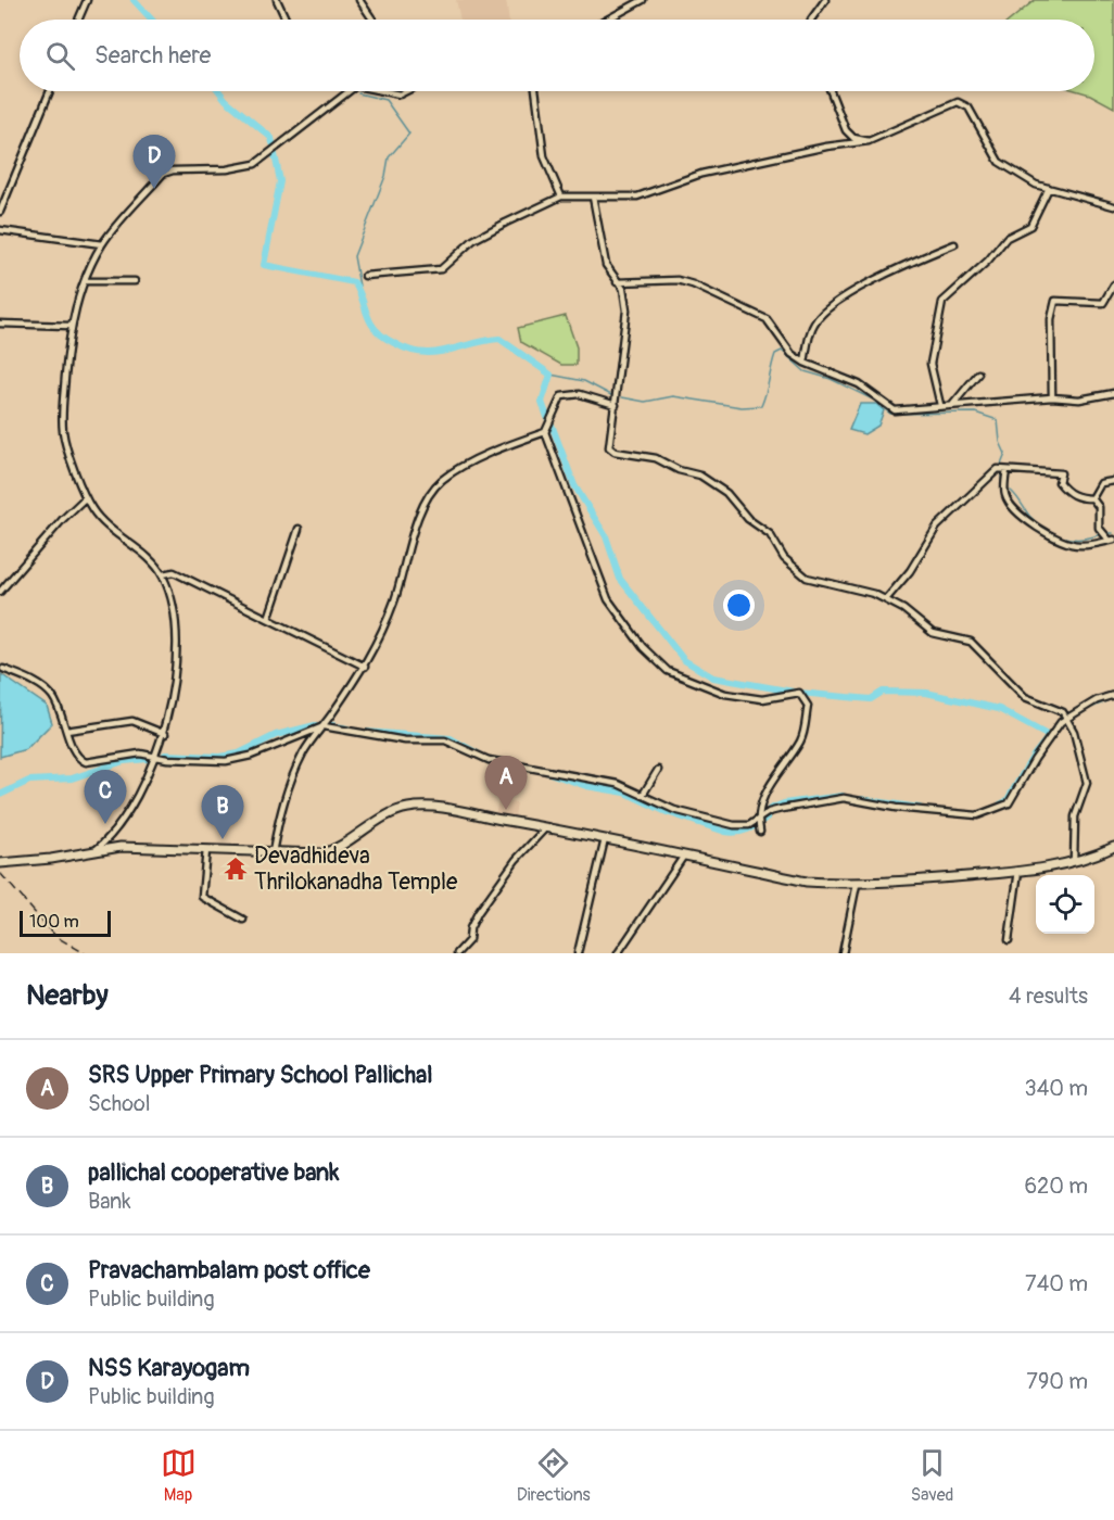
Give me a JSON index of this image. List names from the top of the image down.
{
  "places": {
    "temple": ["Devadhideva Thrilokanadha Temple"]
  },
  "scale_bar": "100 m",
  "page": {
    "search": "Search here",
    "pins": [
      "D",
      "A",
      "C",
      "B"
    ],
    "scale": "100 m",
    "heading": ["Nearby", "4 results"],
    "list": [
      {
        "mark": "A",
        "name": "SRS Upper Primary School Pallichal",
        "note": "School",
        "value": "340 m"
      },
      {
        "mark": "B",
        "name": "pallichal cooperative bank",
        "note": "Bank",
        "value": "620 m"
      },
      {
        "mark": "C",
        "name": "Pravachambalam post office",
        "note": "Public building",
        "value": "740 m"
      },
      {
        "mark": "D",
        "name": "NSS Karayogam",
        "note": "Public building",
        "value": "790 m"
      }
    ],
    "nav": ["Map", "Directions", "Saved"]
  }
}
